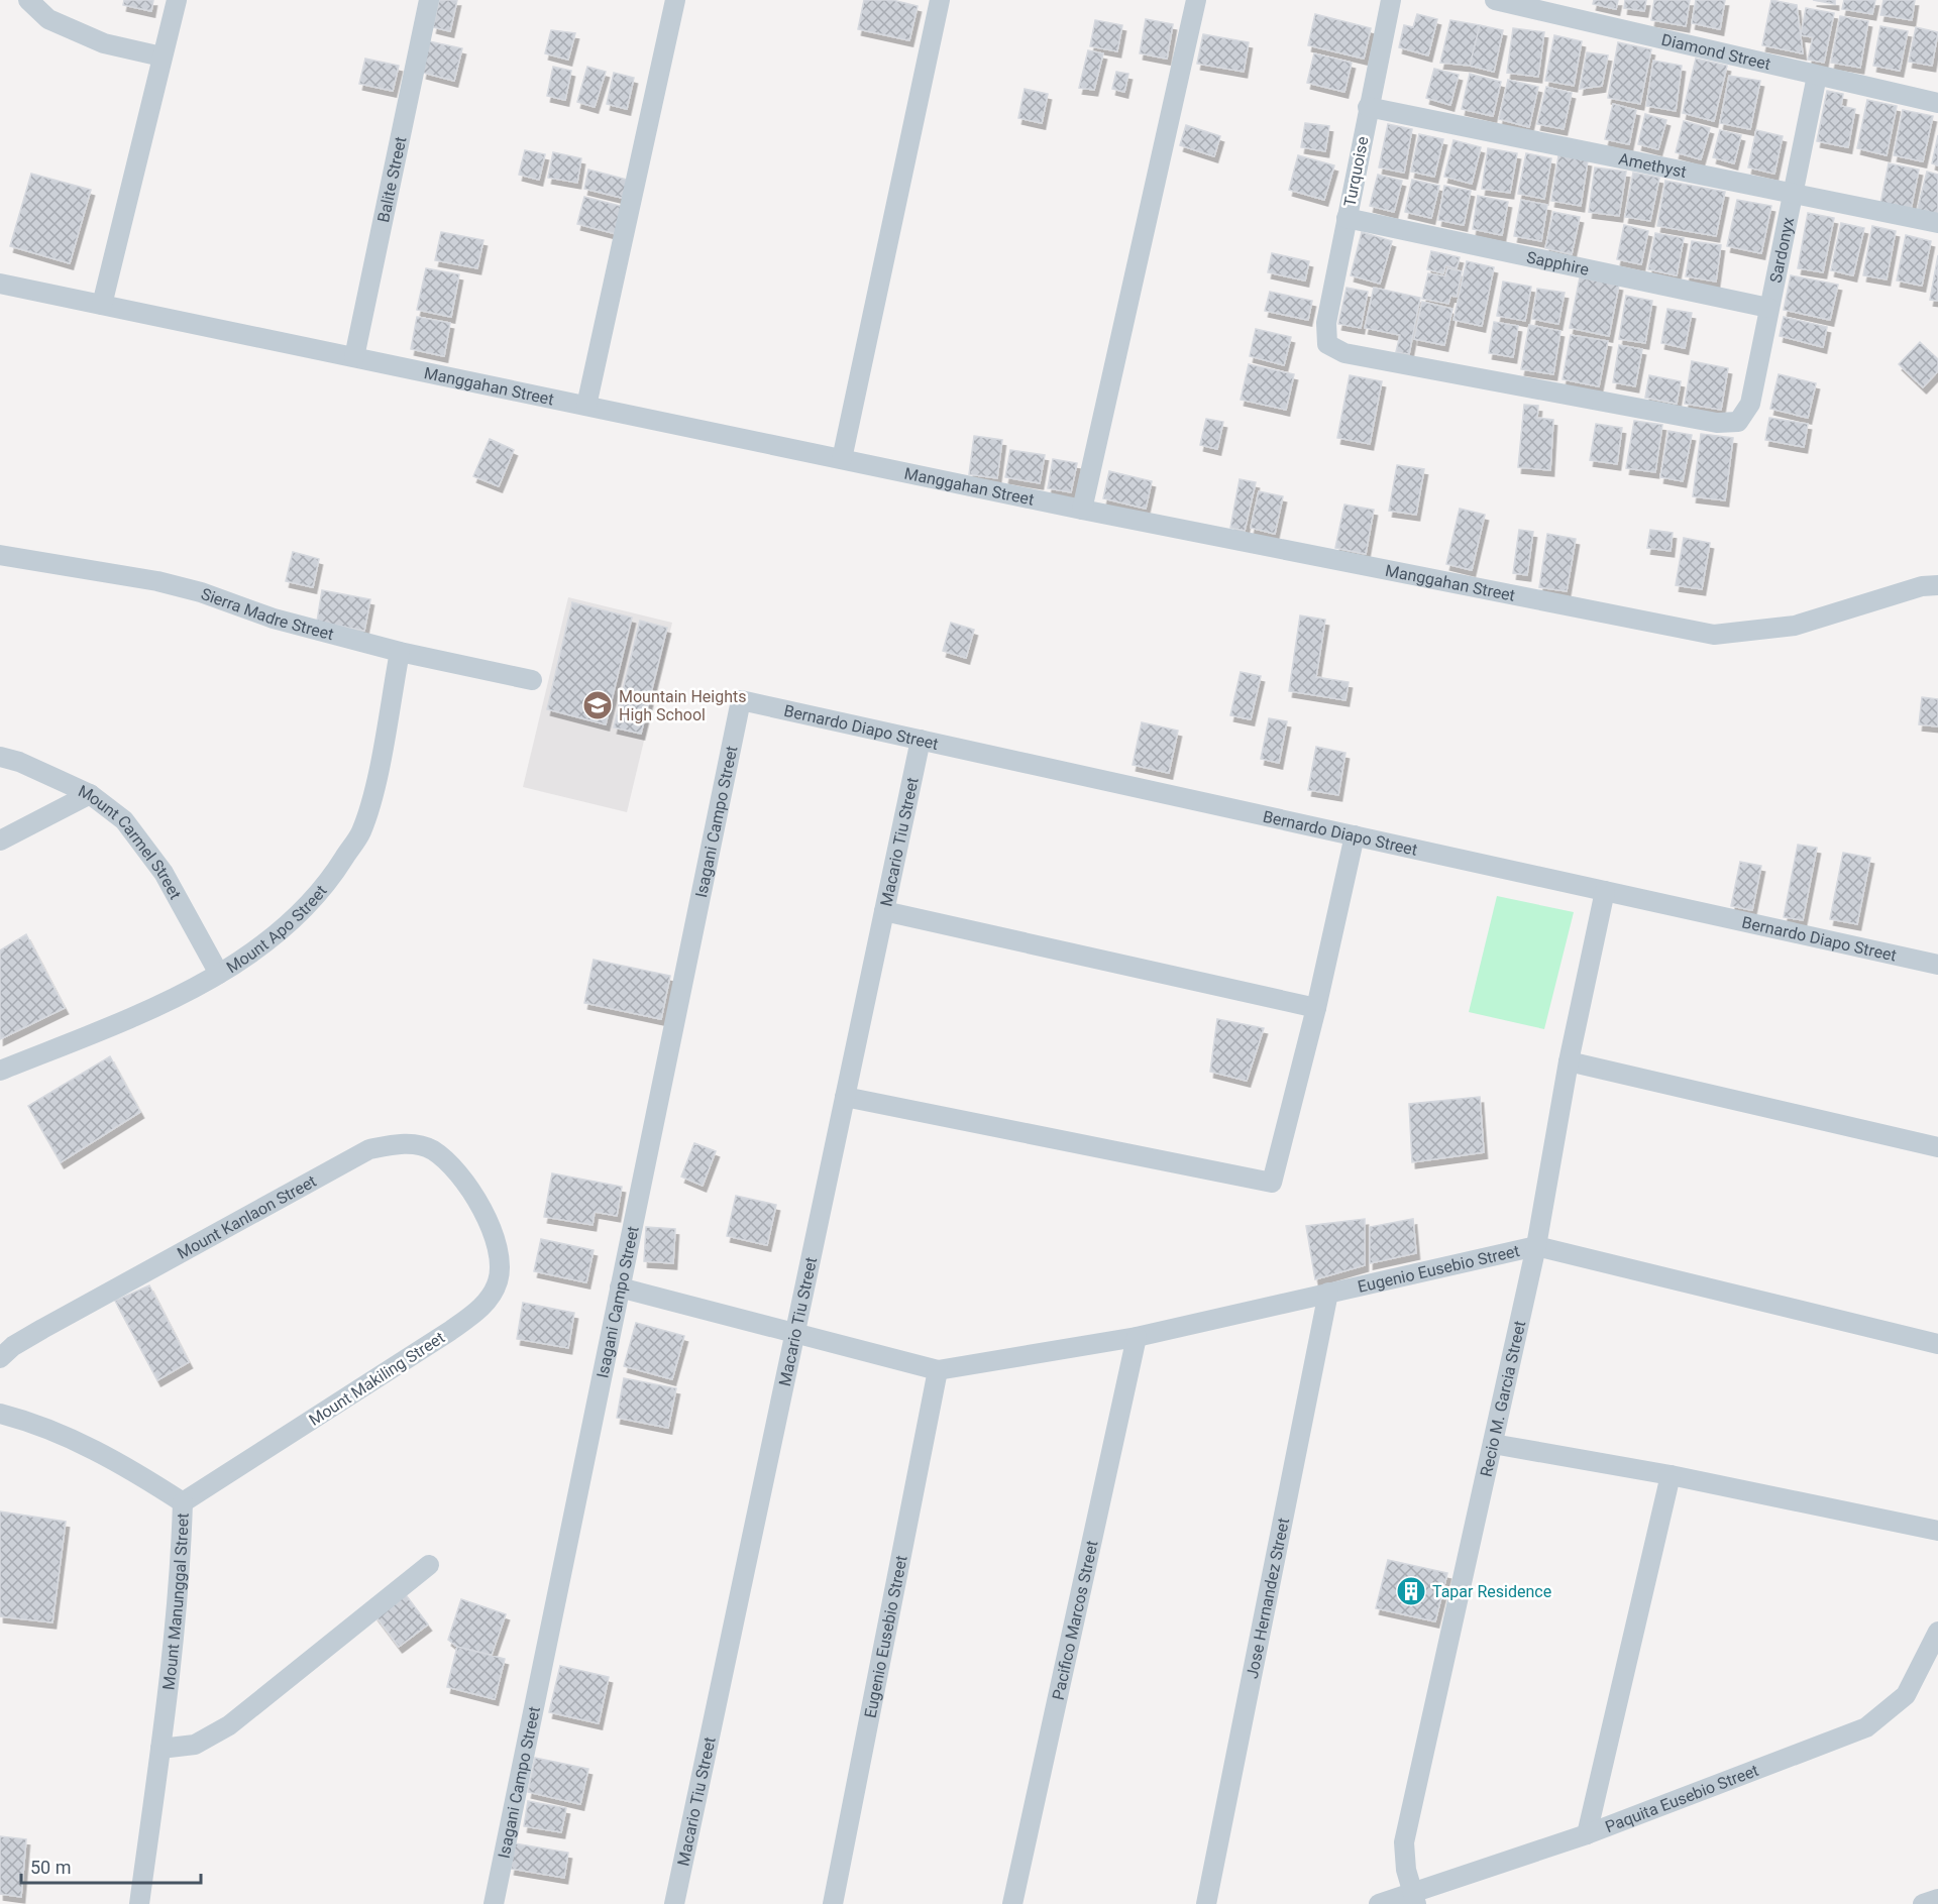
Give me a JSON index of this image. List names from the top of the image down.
{
  "streets": {
    "street": [
      "Diamond Street",
      "Amethyst",
      "Turquoise",
      "Balite Street",
      "Sardonyx",
      "Sapphire",
      "Manggahan Street",
      "Sierra Madre Street",
      "Bernardo Diapo Street",
      "Isagani Campo Street",
      "Macario Tiu Street",
      "Mount Carmel Street",
      "Mount Apo Street",
      "Mount Kanlaon Street",
      "Eugenio Eusebio Street",
      "Mount Makiling Street",
      "Recio M. Garcia Street",
      "Jose Hernandez Street",
      "Mount Manunggal Street",
      "Pacifico Marcos Street",
      "Paquita Eusebio Street"
    ]
  },
  "crossings": [
    ["Diamond Street", "Sardonyx"],
    ["Amethyst", "Turquoise"],
    ["Amethyst", "Sardonyx"],
    ["Turquoise", "Sardonyx"],
    ["Turquoise", "Sapphire"],
    ["Balite Street", "Manggahan Street"],
    ["Sardonyx", "Sapphire"],
    ["Sierra Madre Street", "Mount Apo Street"],
    ["Bernardo Diapo Street", "Isagani Campo Street"],
    ["Bernardo Diapo Street", "Macario Tiu Street"],
    ["Bernardo Diapo Street", "Recio M. Garcia Street"],
    ["Isagani Campo Street", "Eugenio Eusebio Street"],
    ["Macario Tiu Street", "Eugenio Eusebio Street"],
    ["Mount Carmel Street", "Mount Apo Street"],
    ["Mount Kanlaon Street", "Mount Makiling Street"],
    ["Eugenio Eusebio Street", "Recio M. Garcia Street"],
    ["Eugenio Eusebio Street", "Jose Hernandez Street"],
    ["Eugenio Eusebio Street", "Pacifico Marcos Street"],
    ["Mount Makiling Street", "Mount Manunggal Street"],
    ["Recio M. Garcia Street", "Paquita Eusebio Street"]
  ],
  "places": {
    "school or university": ["Mountain Heights High School"],
    "building": ["Tapar Residence"]
  },
  "scale_bar": "50 m"
}
